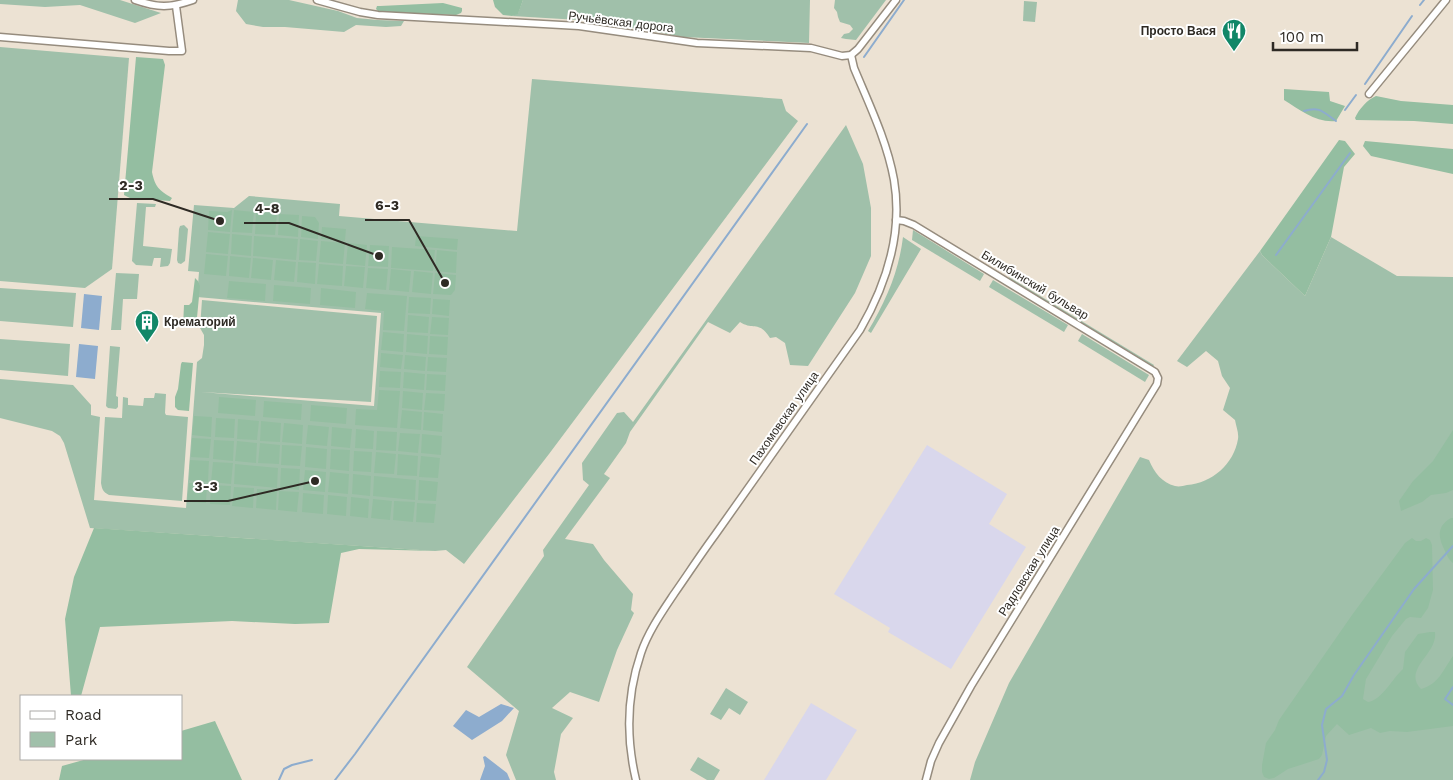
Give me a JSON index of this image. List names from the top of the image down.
{
  "streets": {
    "street": [
      "Ручьёвская дорога",
      "Билибинский бульвар",
      "Пахомовская улица",
      "Радловская улица"
    ]
  },
  "crossings": [
    ["Ручьёвская дорога", "Пахомовская улица"],
    ["Билибинский бульвар", "Пахомовская улица"],
    ["Билибинский бульвар", "Радловская улица"]
  ],
  "places": {
    "restaurant": ["Просто Вася"],
    "other": [
      "2-3",
      "4-8",
      "6-3",
      "3-3"
    ],
    "building": ["Крематорий"]
  },
  "legend": ["Road", "Park"],
  "scale_bar": "100 m"
}
